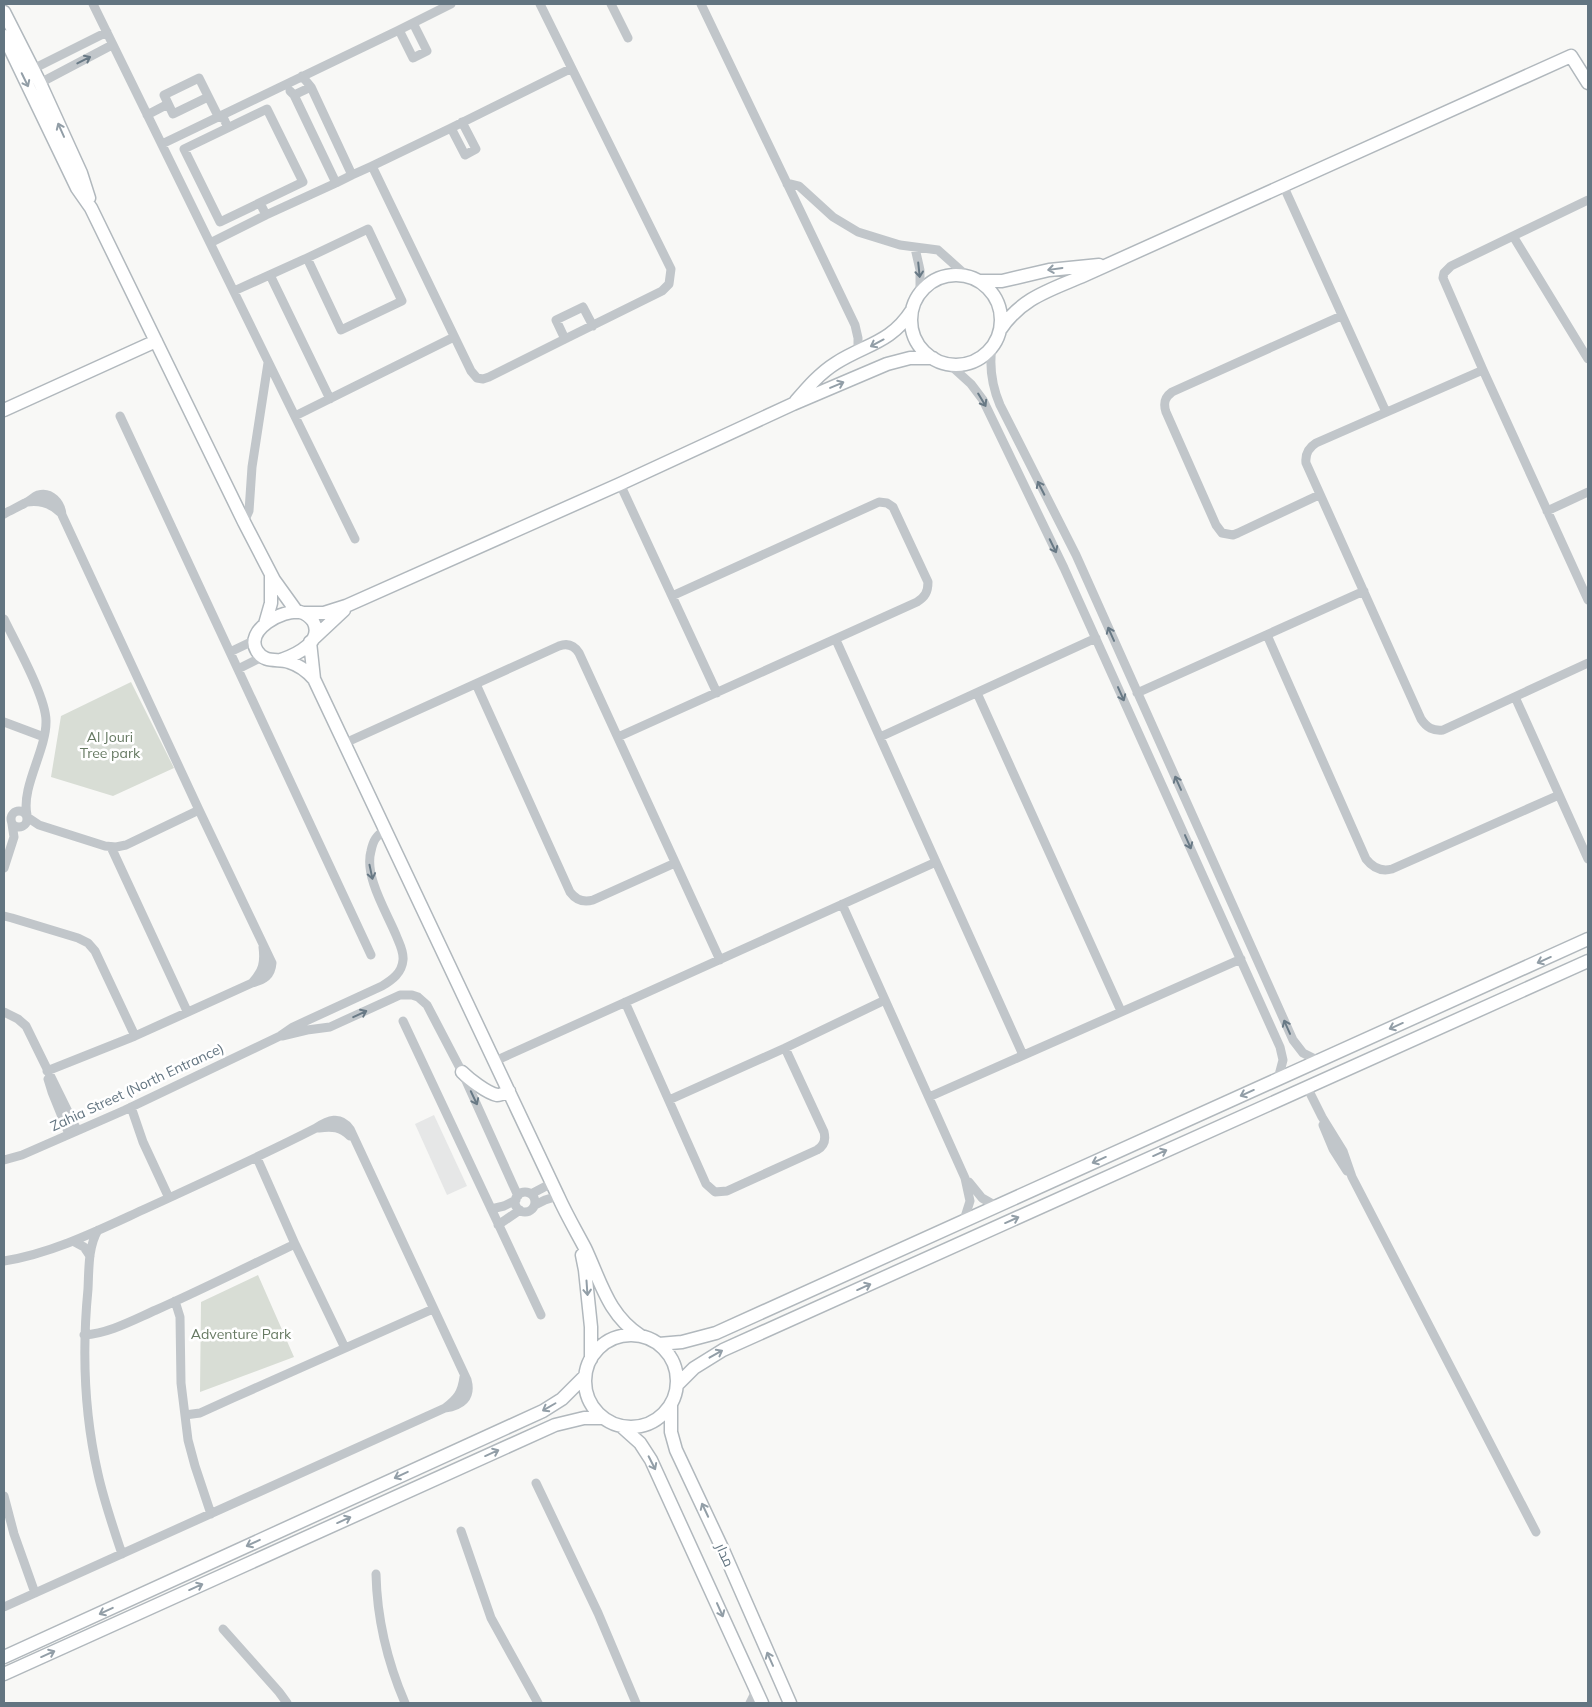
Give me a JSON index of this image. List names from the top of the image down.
{
  "streets": {
    "street": ["Zahia Street (North Entrance)", "مدار"]
  },
  "parks": ["Al Jouri Tree park", "Adventure Park"]
}
